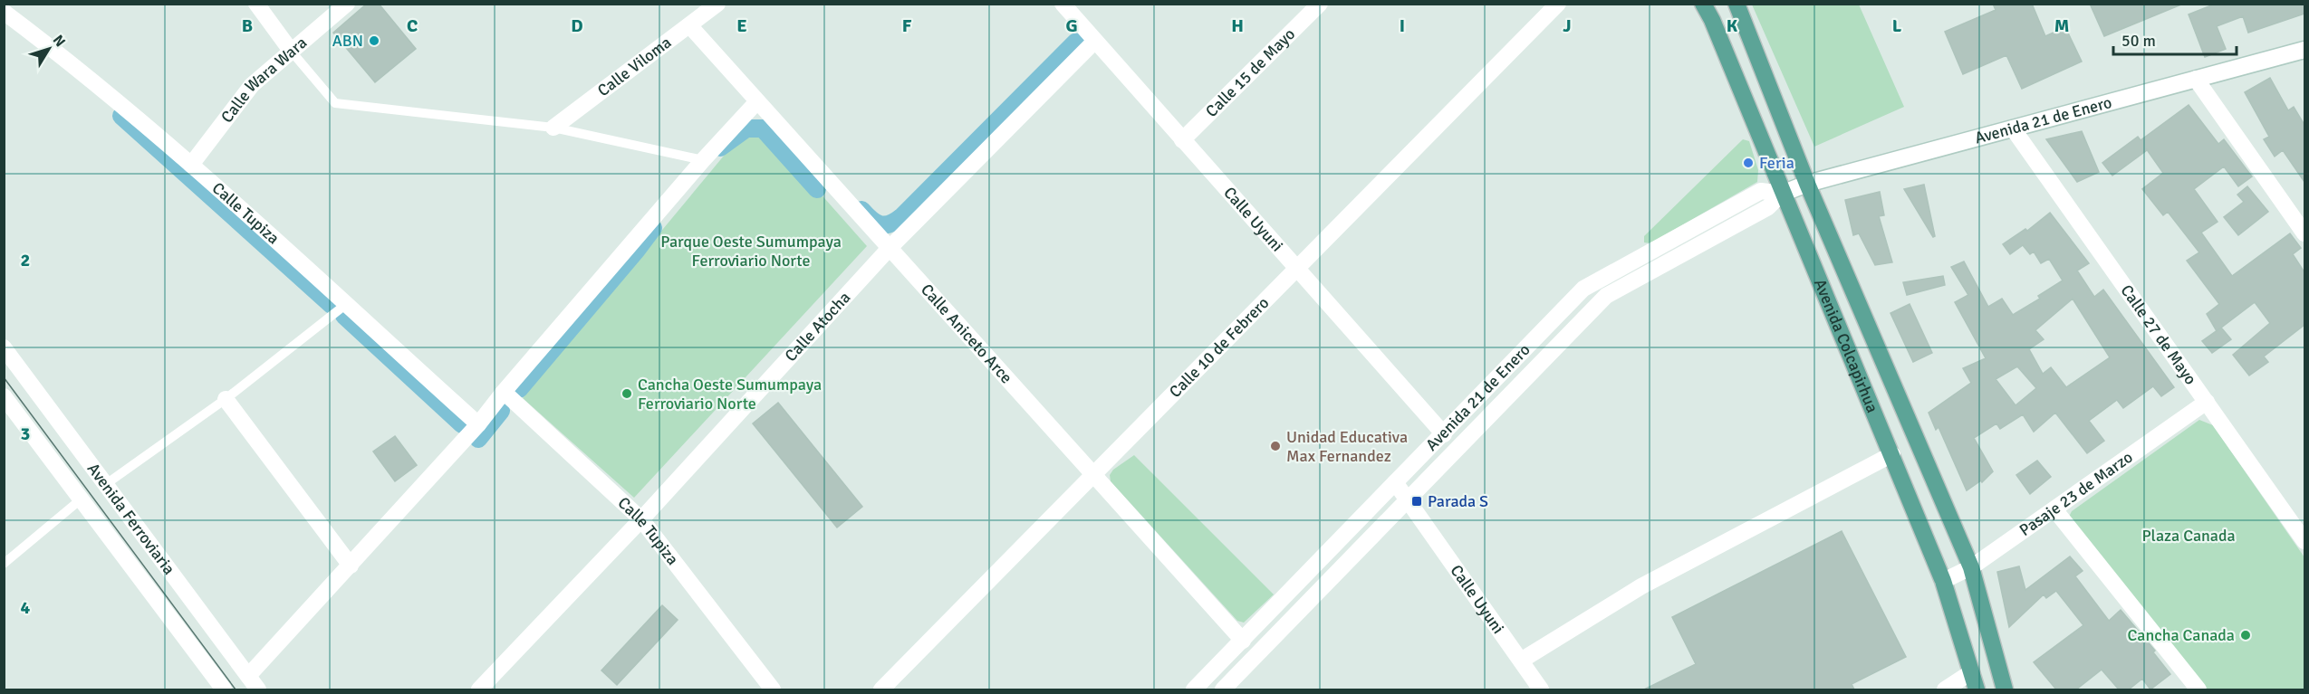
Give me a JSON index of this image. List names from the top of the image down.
{
  "streets": {
    "main road": ["Avenida Colcapirhua"],
    "street": [
      "Calle Viloma",
      "Calle 15 de Mayo",
      "Calle Wara Wara",
      "Avenida 21 de Enero",
      "Calle Tupiza",
      "Calle Uyuni",
      "Calle Atocha",
      "Calle Aniceto Arce",
      "Calle 27 de Mayo",
      "Calle 10 de Febrero",
      "Pasaje 23 de Marzo",
      "Avenida Ferroviaria"
    ]
  },
  "crossings": [
    ["Calle Viloma", "Calle Aniceto Arce"],
    ["Calle 15 de Mayo", "Calle Uyuni"],
    ["Calle Wara Wara", "Calle Tupiza"],
    ["Avenida 21 de Enero", "Calle Uyuni"],
    ["Avenida 21 de Enero", "Calle Aniceto Arce"],
    ["Avenida 21 de Enero", "Calle 27 de Mayo"],
    ["Avenida 21 de Enero", "Avenida Colcapirhua"],
    ["Calle Tupiza", "Calle Atocha"],
    ["Calle Uyuni", "Calle Atocha"],
    ["Calle Uyuni", "Calle 10 de Febrero"],
    ["Calle Atocha", "Calle Aniceto Arce"],
    ["Calle Aniceto Arce", "Calle 10 de Febrero"],
    ["Calle 27 de Mayo", "Pasaje 23 de Marzo"],
    ["Avenida Colcapirhua", "Pasaje 23 de Marzo"]
  ],
  "parks": ["Parque Oeste Sumumpaya Ferroviario Norte", "Plaza Canada"],
  "places": {
    "other": [
      "ABN",
      "Feria",
      "Cancha Oeste Sumumpaya Ferroviario Norte",
      "Unidad Educativa Max Fernandez",
      "Cancha Canada"
    ],
    "transit": ["Parada S"]
  },
  "scale_bar": "50 m",
  "north": "top right",
  "grid": {
    "columns": [
      "B",
      "C",
      "D",
      "E",
      "F",
      "G",
      "H",
      "I",
      "J",
      "K",
      "L",
      "M"
    ],
    "rows": ["2", "3", "4"]
  }
}
